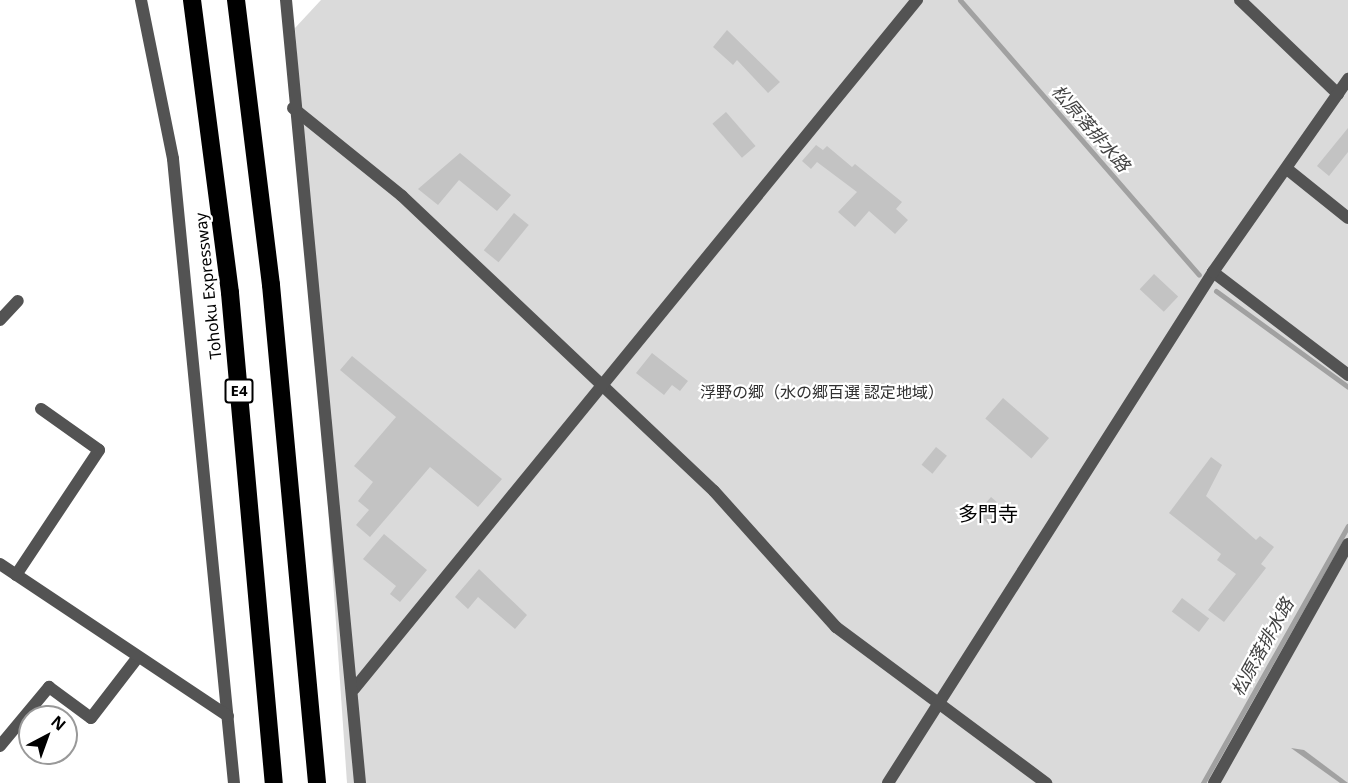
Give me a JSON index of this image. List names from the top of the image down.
{
  "streets": {
    "highway": ["Tohoku Expressway", "E4"]
  },
  "districts": ["多門寺"],
  "water": ["松原落排水路"],
  "parks": ["浮野の郷（水の郷百選 認定地域）"],
  "north": "top right"
}
